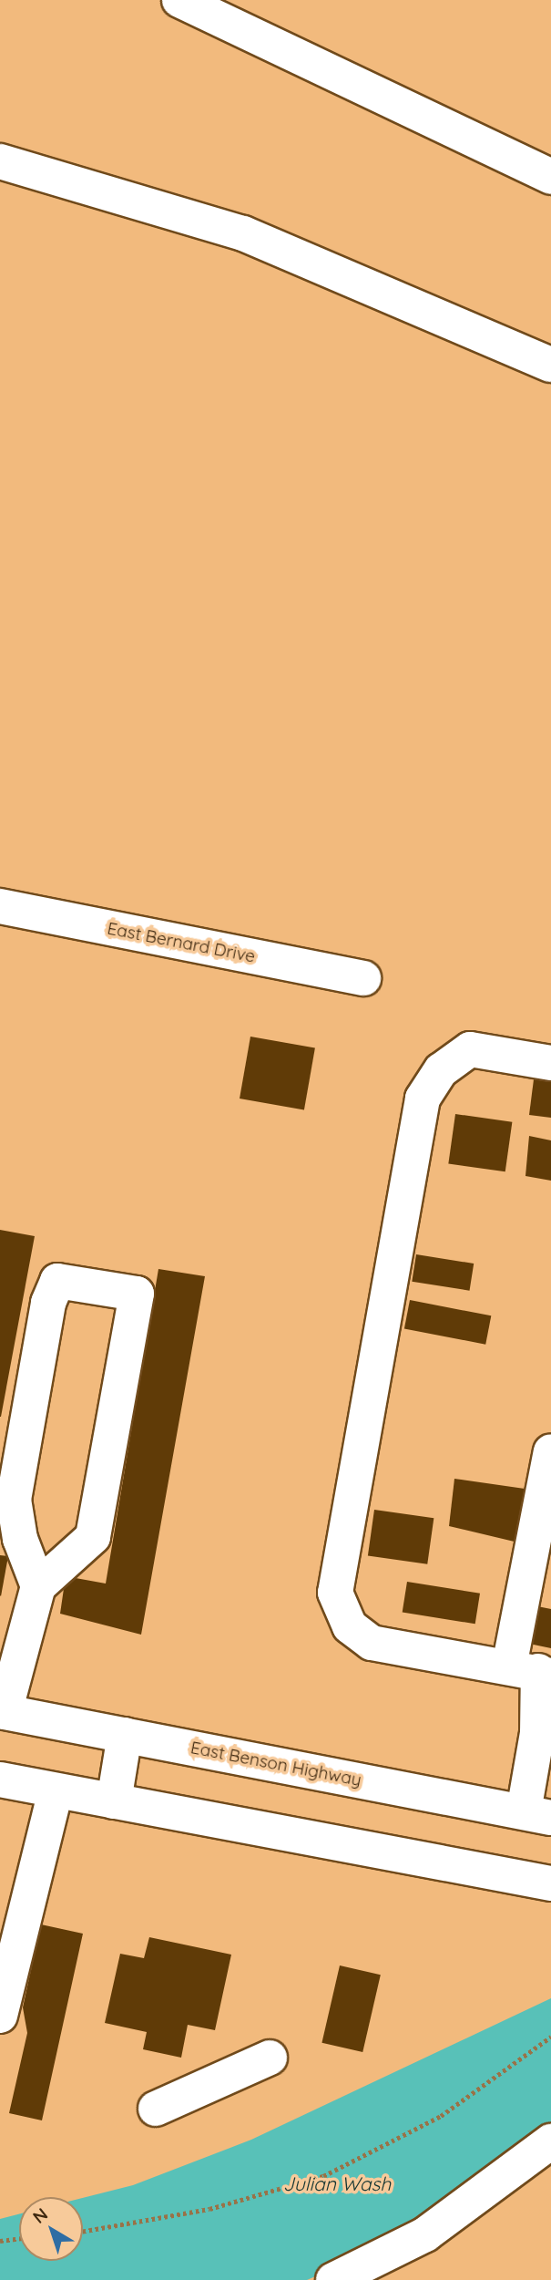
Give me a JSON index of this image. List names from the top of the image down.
{
  "streets": {
    "main road": ["East Bernard Drive", "East Benson Highway"]
  },
  "water": ["Julian Wash"],
  "north": "top left"
}
